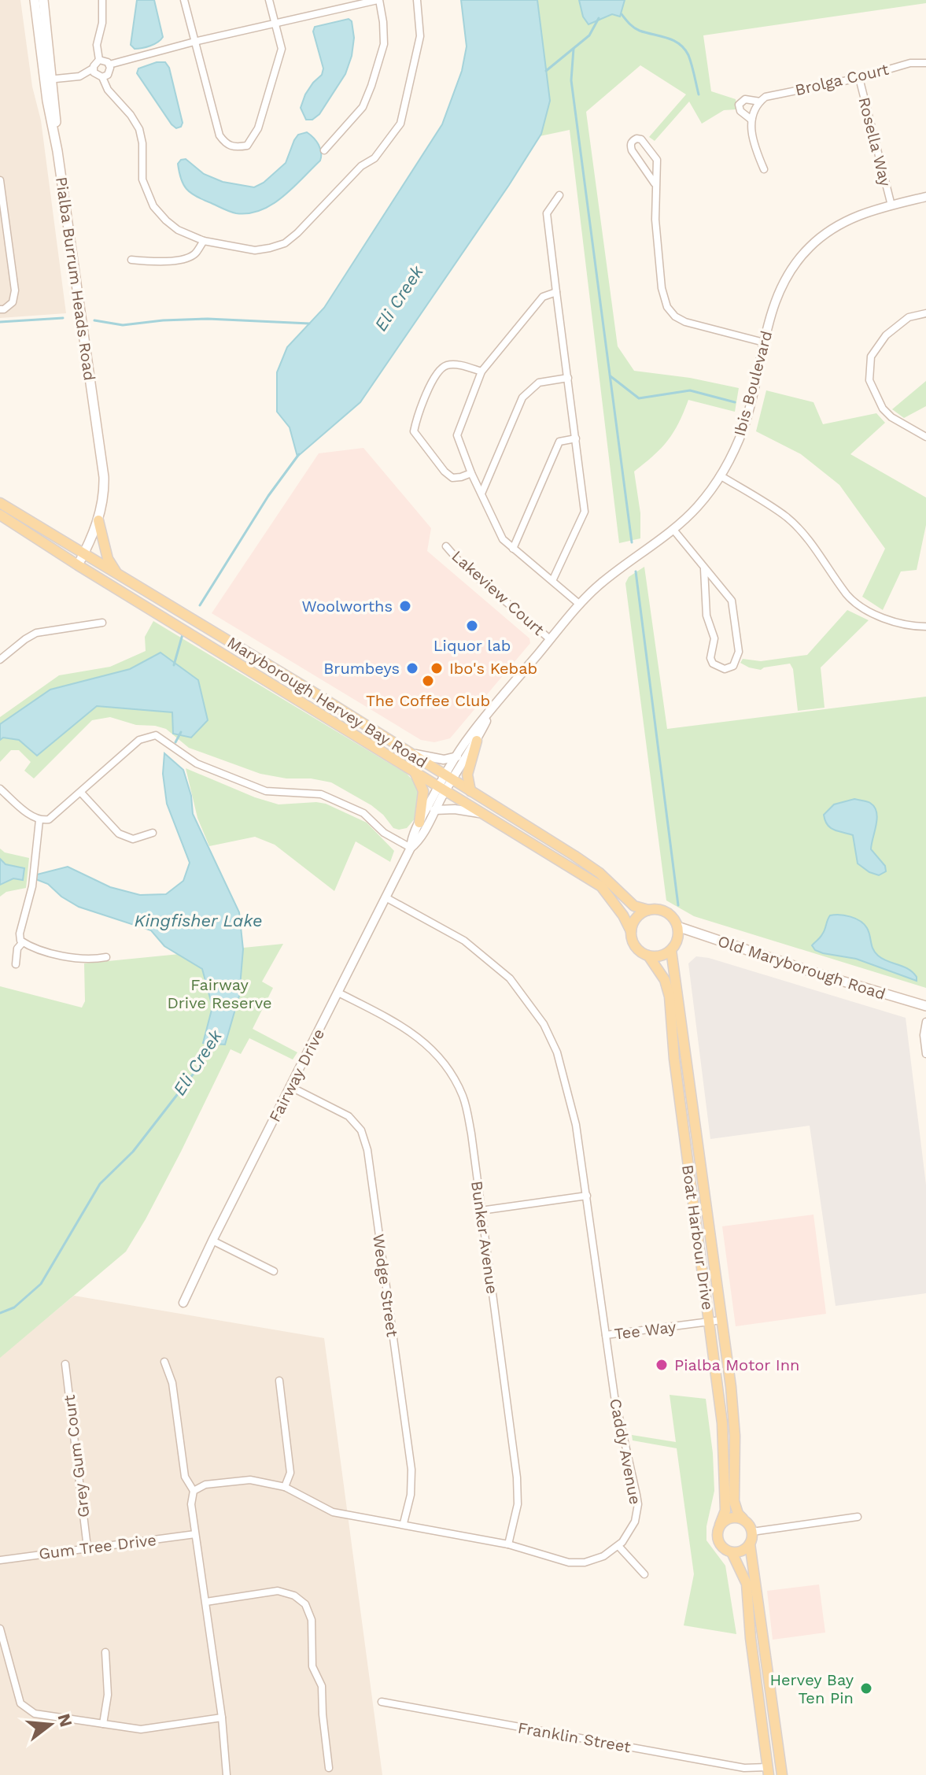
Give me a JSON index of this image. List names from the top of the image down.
{
  "streets": {
    "main road": [
      "Pialba Burrum Heads Road",
      "Maryborough Hervey Bay Road",
      "Old Maryborough Road",
      "Boat Harbour Drive"
    ],
    "street": [
      "Brolga Court",
      "Rosella Way",
      "Ibis Boulevard",
      "Lakeview Court",
      "Fairway Drive",
      "Bunker Avenue",
      "Wedge Street",
      "Tee Way",
      "Caddy Avenue",
      "Grey Gum Court",
      "Gum Tree Drive",
      "Franklin Street"
    ]
  },
  "crossings": [
    ["Brolga Court", "Rosella Way"],
    ["Rosella Way", "Ibis Boulevard"],
    ["Pialba Burrum Heads Road", "Maryborough Hervey Bay Road"],
    ["Ibis Boulevard", "Lakeview Court"],
    ["Ibis Boulevard", "Maryborough Hervey Bay Road"],
    ["Ibis Boulevard", "Fairway Drive"],
    ["Maryborough Hervey Bay Road", "Old Maryborough Road"],
    ["Maryborough Hervey Bay Road", "Fairway Drive"],
    ["Maryborough Hervey Bay Road", "Boat Harbour Drive"],
    ["Old Maryborough Road", "Boat Harbour Drive"],
    ["Fairway Drive", "Bunker Avenue"],
    ["Fairway Drive", "Wedge Street"],
    ["Fairway Drive", "Caddy Avenue"],
    ["Bunker Avenue", "Caddy Avenue"],
    ["Boat Harbour Drive", "Tee Way"],
    ["Wedge Street", "Caddy Avenue"],
    ["Tee Way", "Caddy Avenue"],
    ["Grey Gum Court", "Gum Tree Drive"]
  ],
  "water": ["Eli Creek", "Kingfisher Lake"],
  "parks": ["Fairway Drive Reserve"],
  "places": [
    "Woolworths",
    "Liquor lab",
    "Brumbeys",
    "Ibo's Kebab",
    "The Coffee Club",
    "Pialba Motor Inn",
    "Hervey Bay Ten Pin"
  ],
  "north": "right"
}
